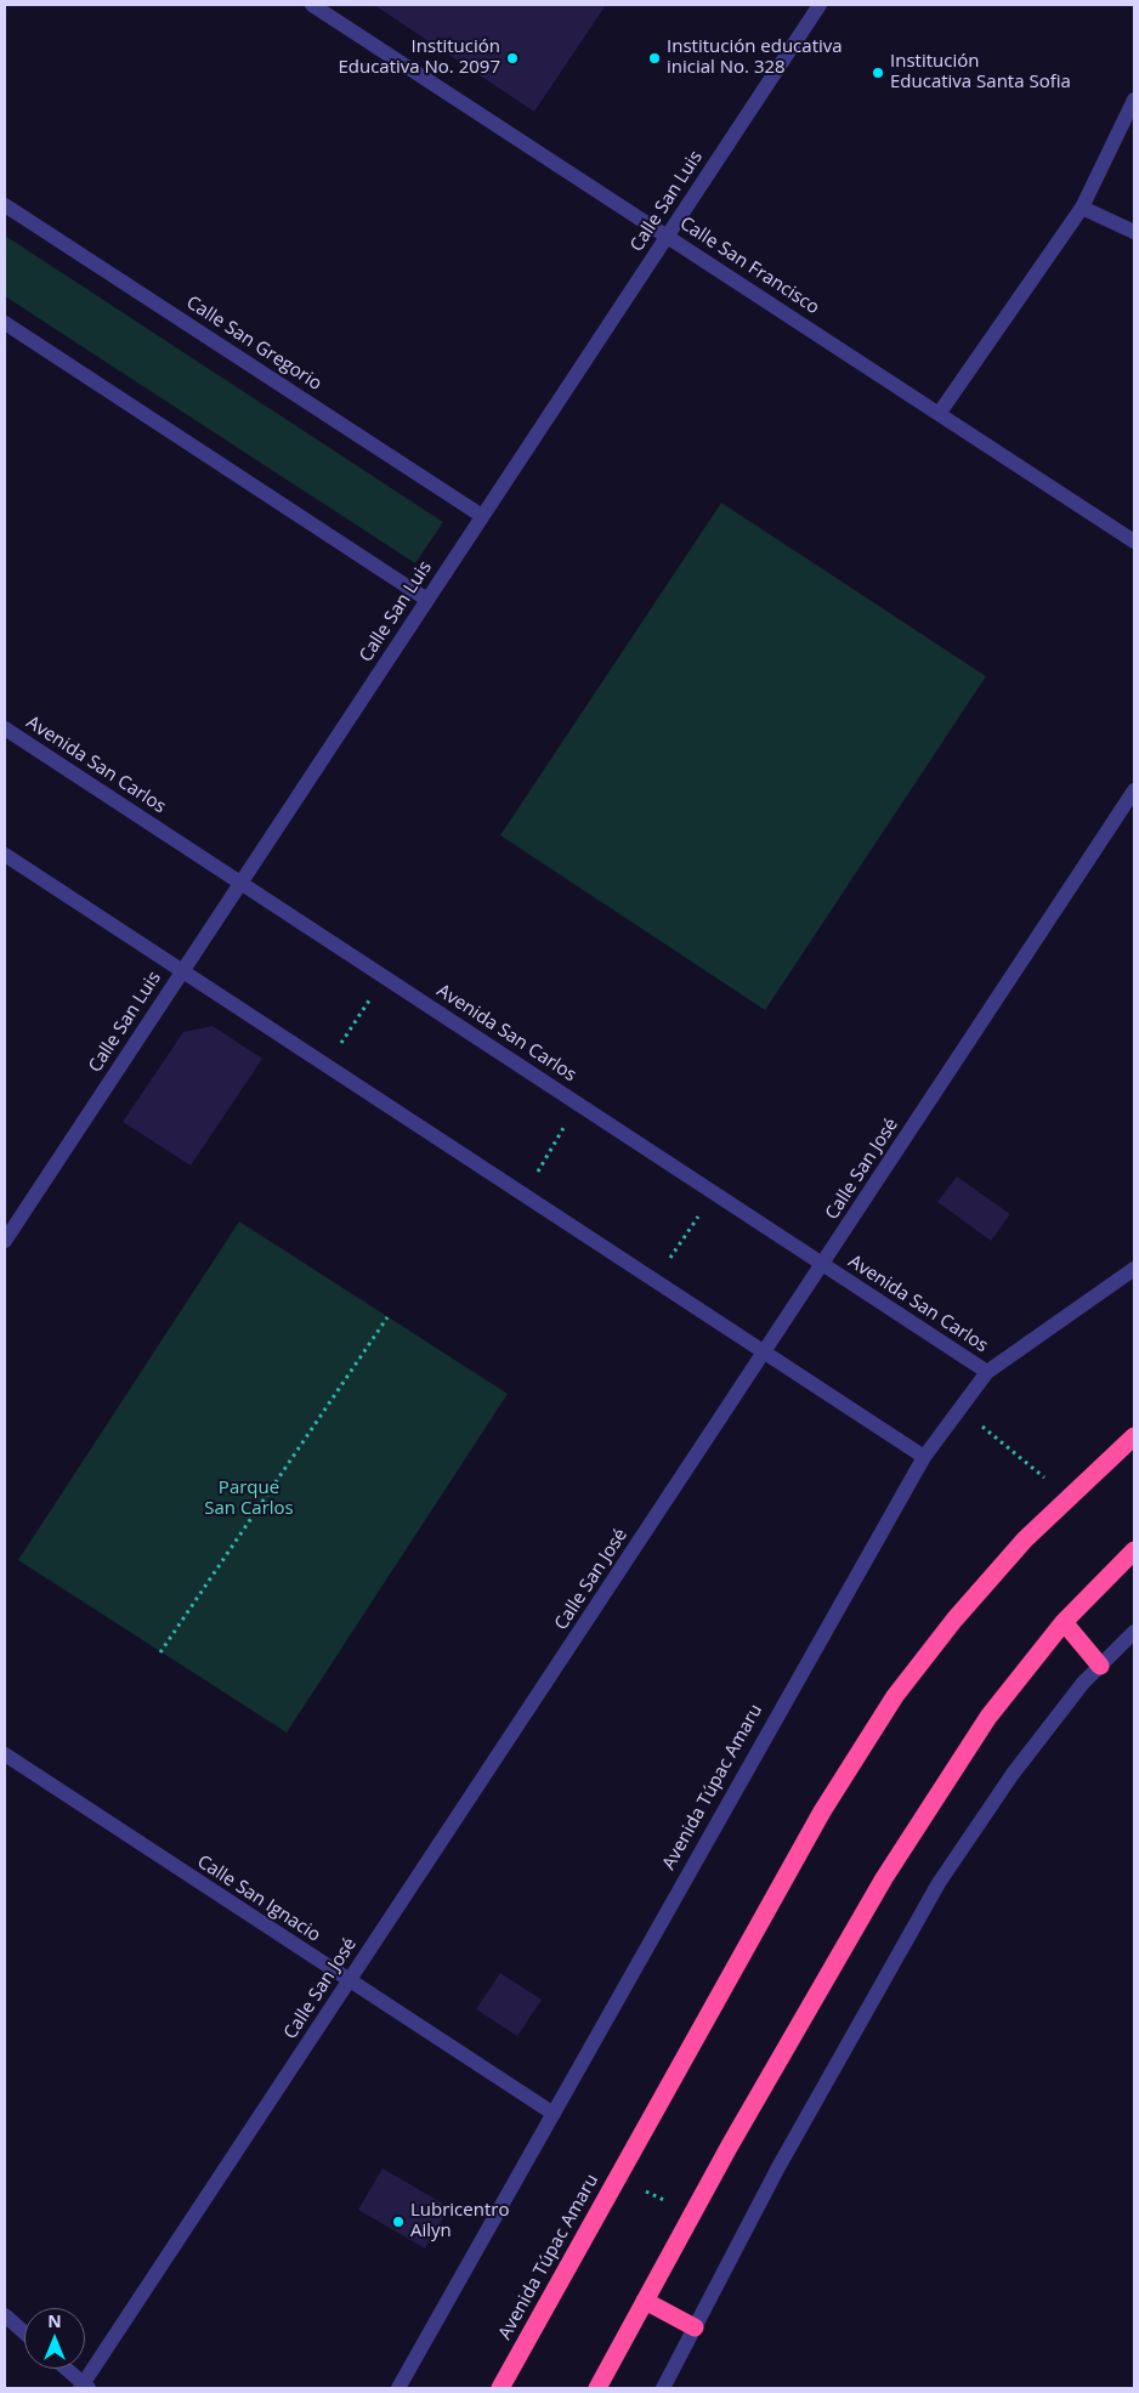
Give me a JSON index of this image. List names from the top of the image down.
{
  "streets": {
    "highway": ["Avenida Túpac Amaru"],
    "street": [
      "Calle San Luis",
      "Calle San Francisco",
      "Calle San Gregorio",
      "Avenida San Carlos",
      "Calle San José",
      "Calle San Ignacio"
    ]
  },
  "crossings": [
    ["Calle San Luis", "Calle San Francisco"],
    ["Calle San Luis", "Calle San Gregorio"],
    ["Calle San Luis", "Avenida San Carlos"],
    ["Avenida San Carlos", "Calle San José"],
    ["Avenida San Carlos", "Avenida Túpac Amaru"],
    ["Calle San José", "Calle San Ignacio"],
    ["Avenida Túpac Amaru", "Calle San Ignacio"]
  ],
  "parks": ["Parque San Carlos"],
  "places": [
    "Institución Educativa No. 2097",
    "Institución educativa inicial No. 328",
    "Institución Educativa Santa Sofia",
    "Lubricentro Ailyn"
  ],
  "north": "top"
}
